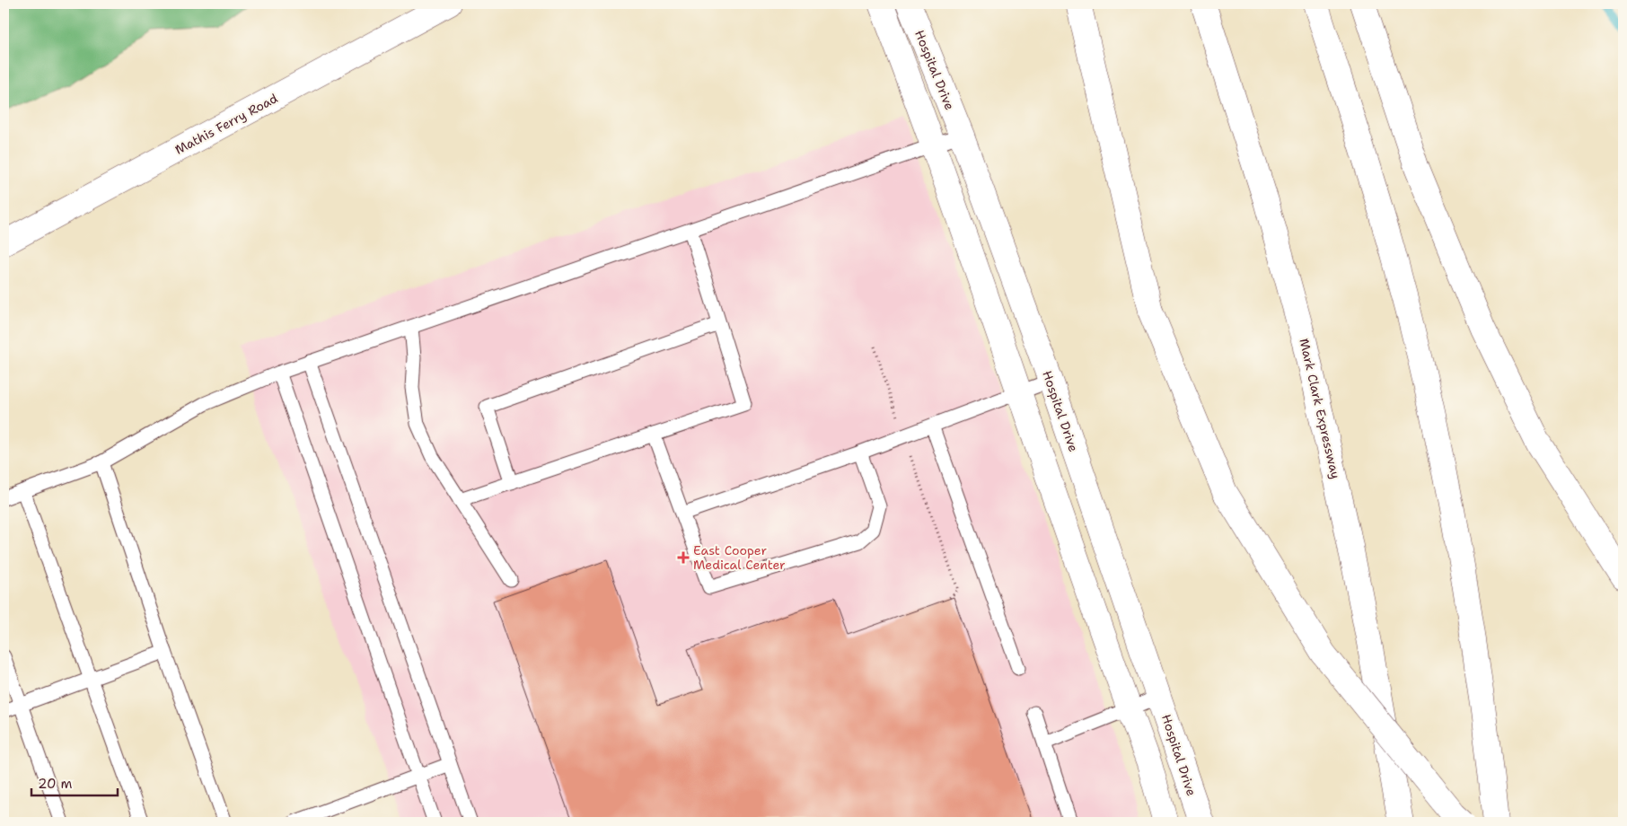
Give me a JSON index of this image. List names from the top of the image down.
{
  "streets": {
    "main road": ["Hospital Drive", "Mathis Ferry Road", "Mark Clark Expressway"]
  },
  "places": {
    "health": ["East Cooper Medical Center"]
  },
  "scale_bar": "20 m"
}
